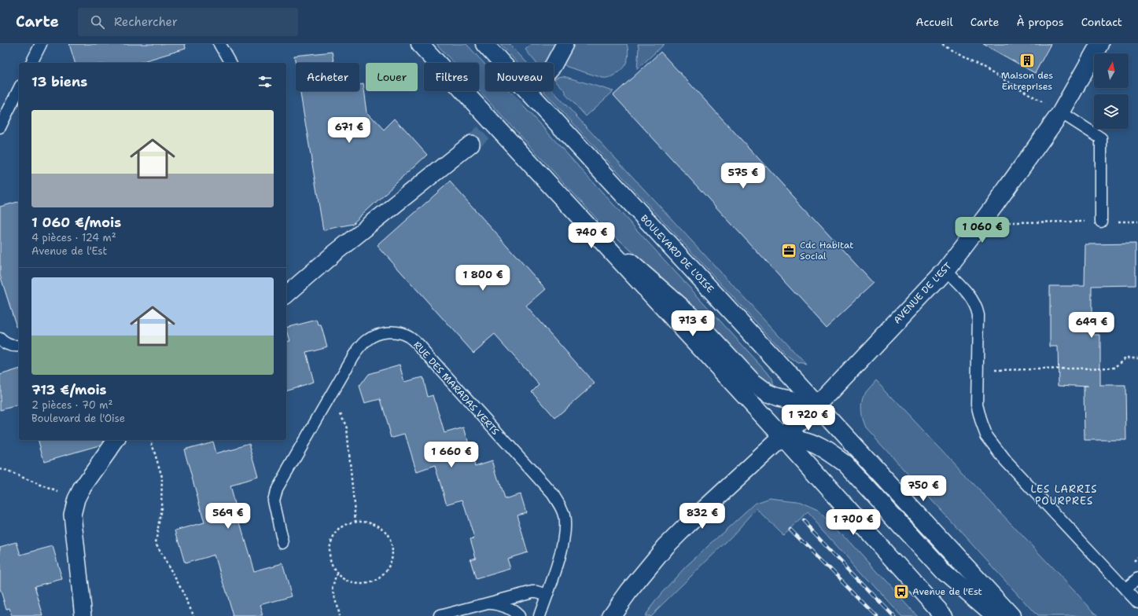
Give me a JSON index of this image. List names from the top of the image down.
{
  "streets": {
    "main road": ["BOULEVARD DE L'OISE", "AVENUE DE L'EST"],
    "lane": ["RUE DES MARADAS VERTS"]
  },
  "crossings": [
    ["BOULEVARD DE L'OISE", "AVENUE DE L'EST"]
  ],
  "districts": ["LES LARRIS POURPRES"],
  "places": {
    "building": ["Maison des Entreprises"],
    "office": ["Cdc Habitat Social"],
    "bus stop": ["Avenue de l'Est"]
  },
  "north": "top",
  "page": {
    "header": "Carte",
    "search": "Rechercher",
    "nav": [
      "Accueil",
      "Carte",
      "À propos",
      "Contact"
    ],
    "chip": [
      "Acheter",
      "Louer",
      "Filtres",
      "Nouveau"
    ],
    "heading": "13 biens",
    "list": [
      {
        "name": "1 060 €/mois",
        "note": "4 pièces · 124 m² · Avenue de l'Est"
      },
      {
        "name": "713 €/mois",
        "note": "2 pièces · 70 m² · Boulevard de l'Oise"
      }
    ],
    "price": [
      "671 €",
      "575 €",
      "1 060 €",
      "740 €",
      "1 800 €",
      "713 €",
      "649 €",
      "1 720 €",
      "1 660 €",
      "750 €",
      "569 €",
      "832 €",
      "1 700 €"
    ]
  }
}
